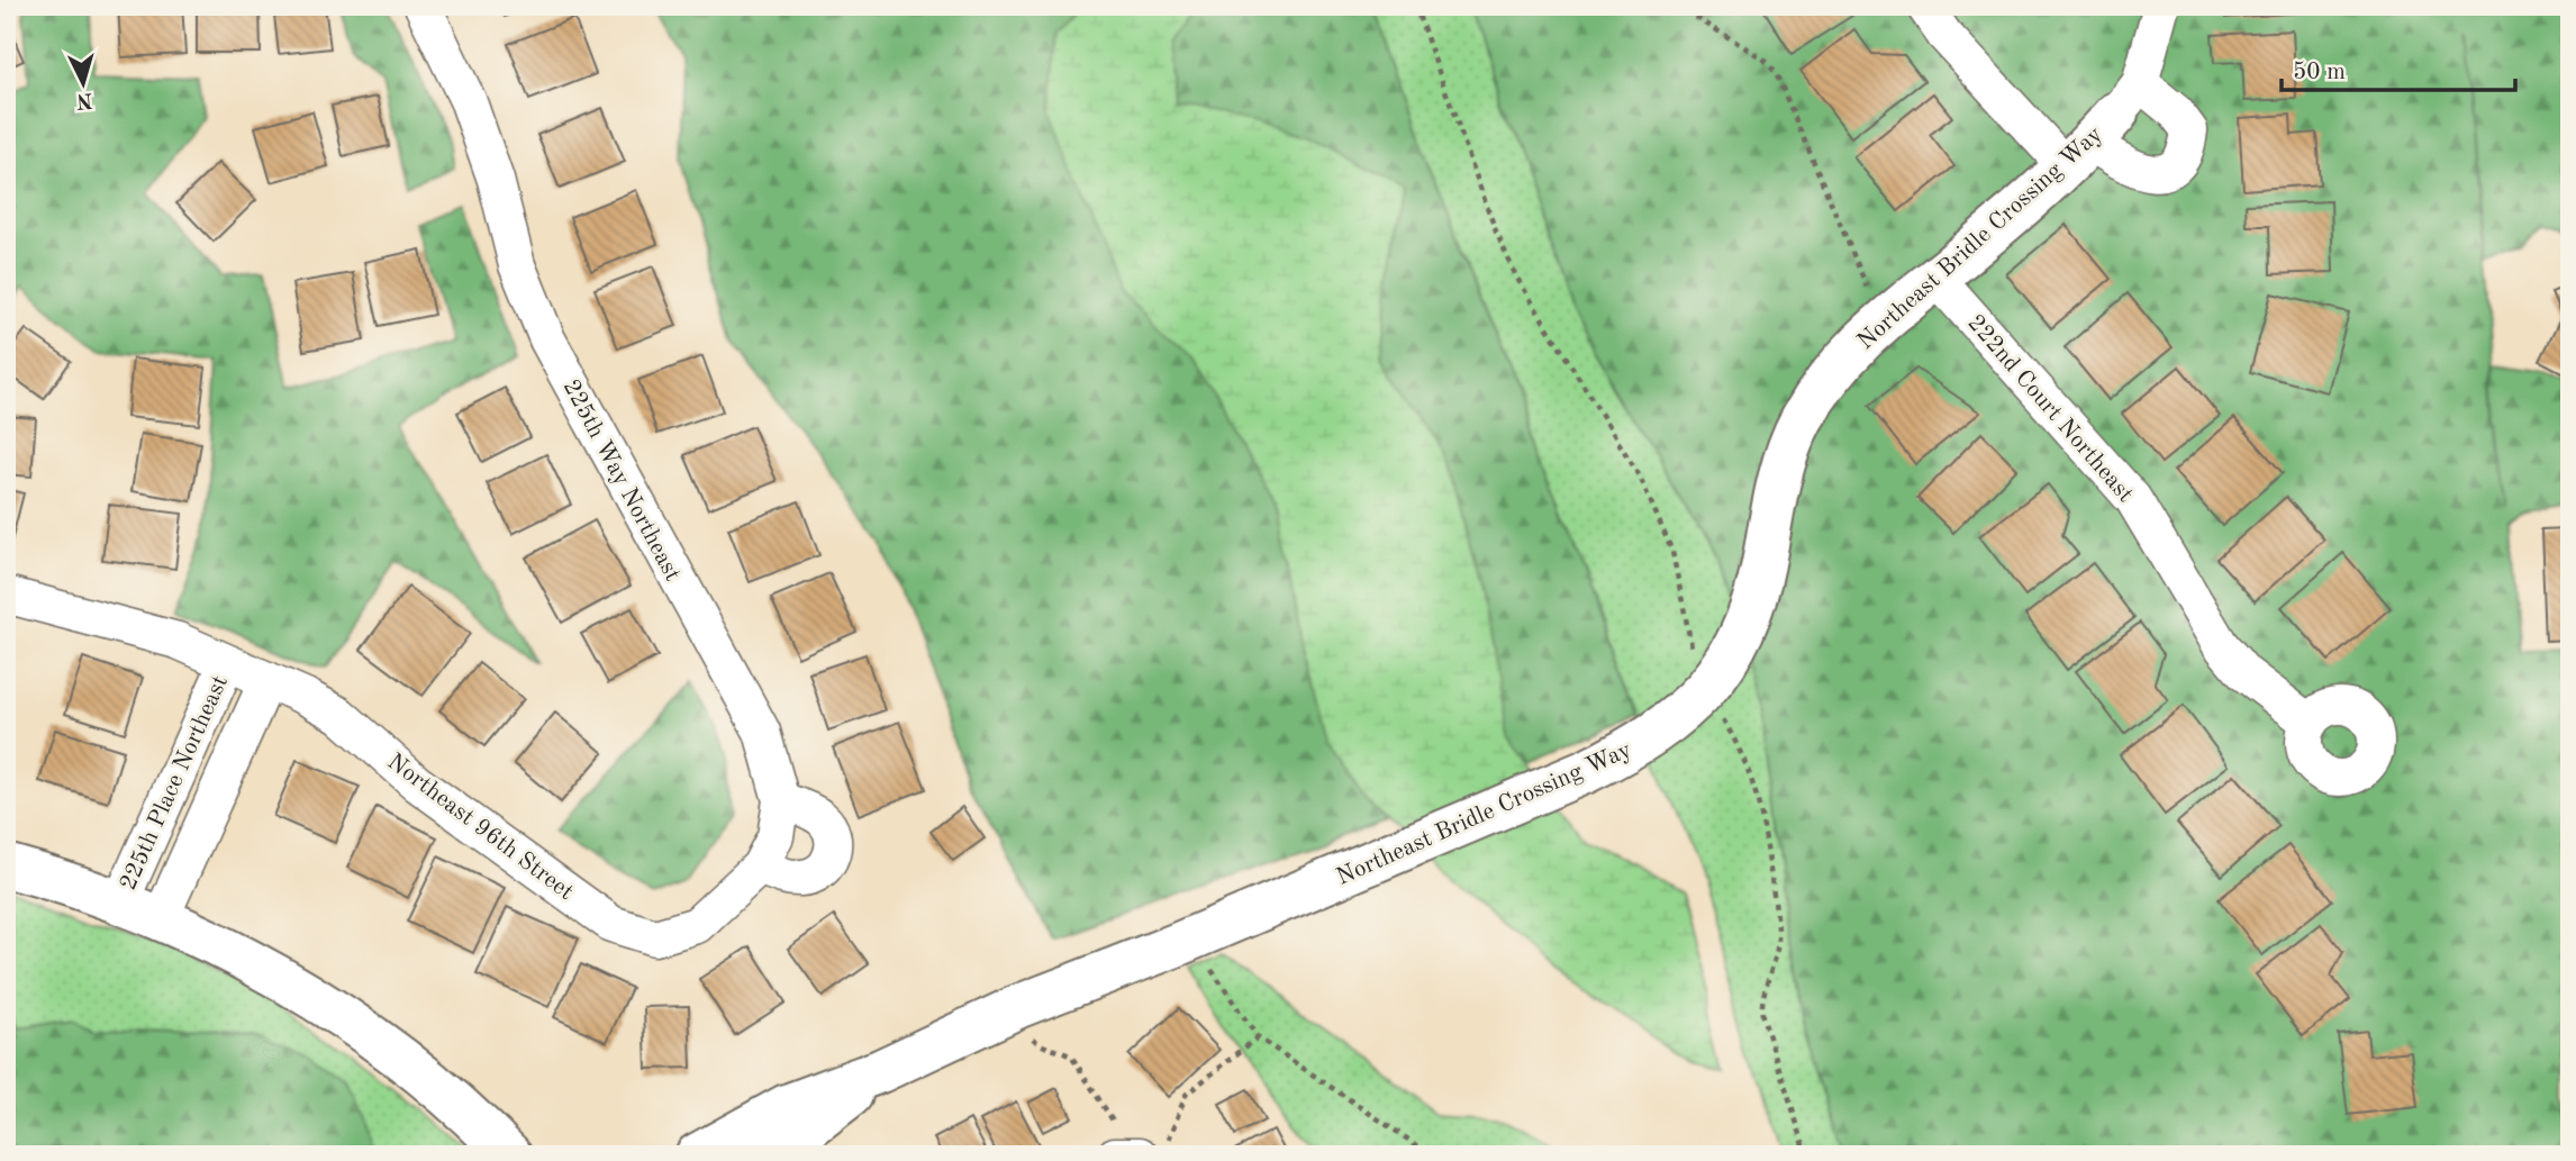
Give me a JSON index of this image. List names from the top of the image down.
{
  "streets": {
    "street": [
      "Northeast Bridle Crossing Way",
      "222nd Court Northeast",
      "225th Way Northeast",
      "225th Place Northeast",
      "Northeast 96th Street"
    ]
  },
  "crossings": [
    ["Northeast Bridle Crossing Way", "222nd Court Northeast"],
    ["225th Way Northeast", "Northeast 96th Street"],
    ["225th Place Northeast", "Northeast 96th Street"]
  ],
  "scale_bar": "50 m",
  "north": "bottom"
}
